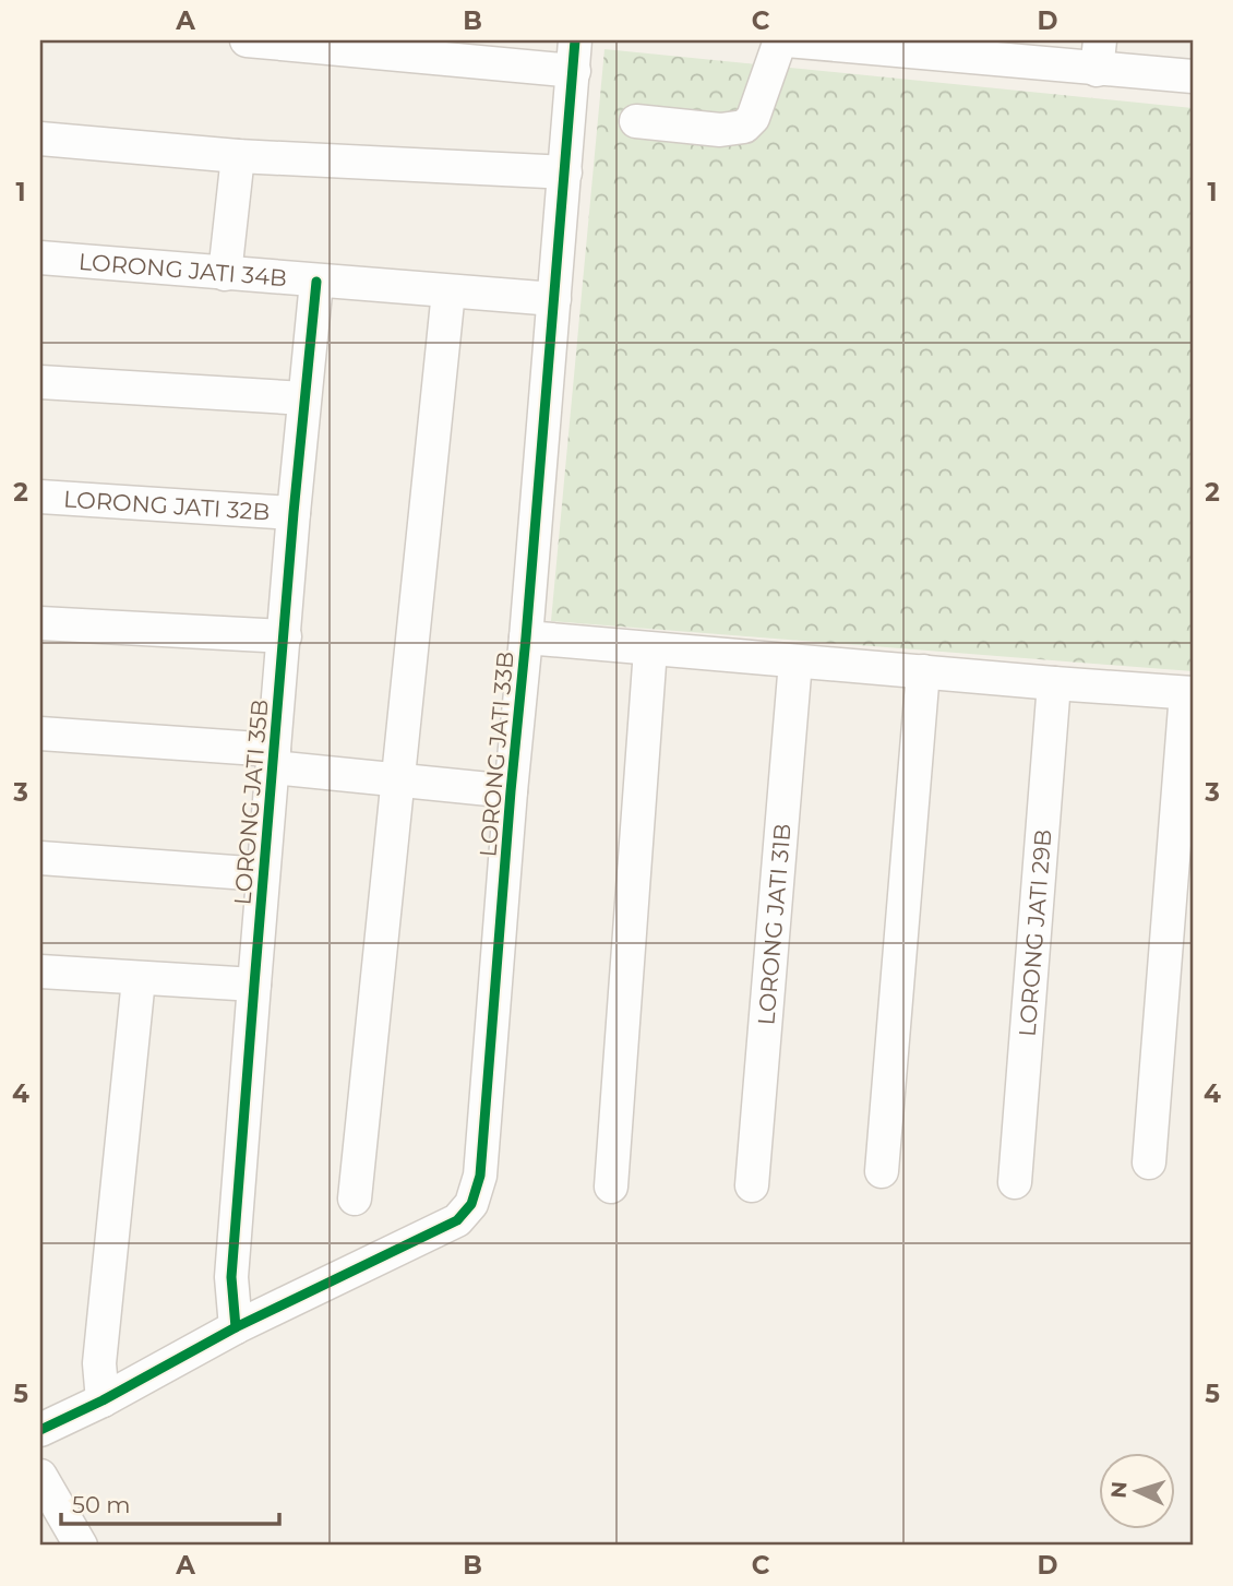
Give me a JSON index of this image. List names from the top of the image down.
{
  "streets": {
    "street": [
      "LORONG JATI 34B",
      "LORONG JATI 32B",
      "LORONG JATI 33B",
      "LORONG JATI 35B",
      "LORONG JATI 31B",
      "LORONG JATI 29B"
    ]
  },
  "crossings": [
    ["LORONG JATI 34B", "LORONG JATI 33B"],
    ["LORONG JATI 34B", "LORONG JATI 35B"],
    ["LORONG JATI 32B", "LORONG JATI 35B"],
    ["LORONG JATI 33B", "LORONG JATI 35B"]
  ],
  "scale_bar": "50 m",
  "north": "left",
  "grid": {
    "columns": [
      "A",
      "B",
      "C",
      "D"
    ],
    "rows": [
      "1",
      "2",
      "3",
      "4",
      "5"
    ]
  }
}
